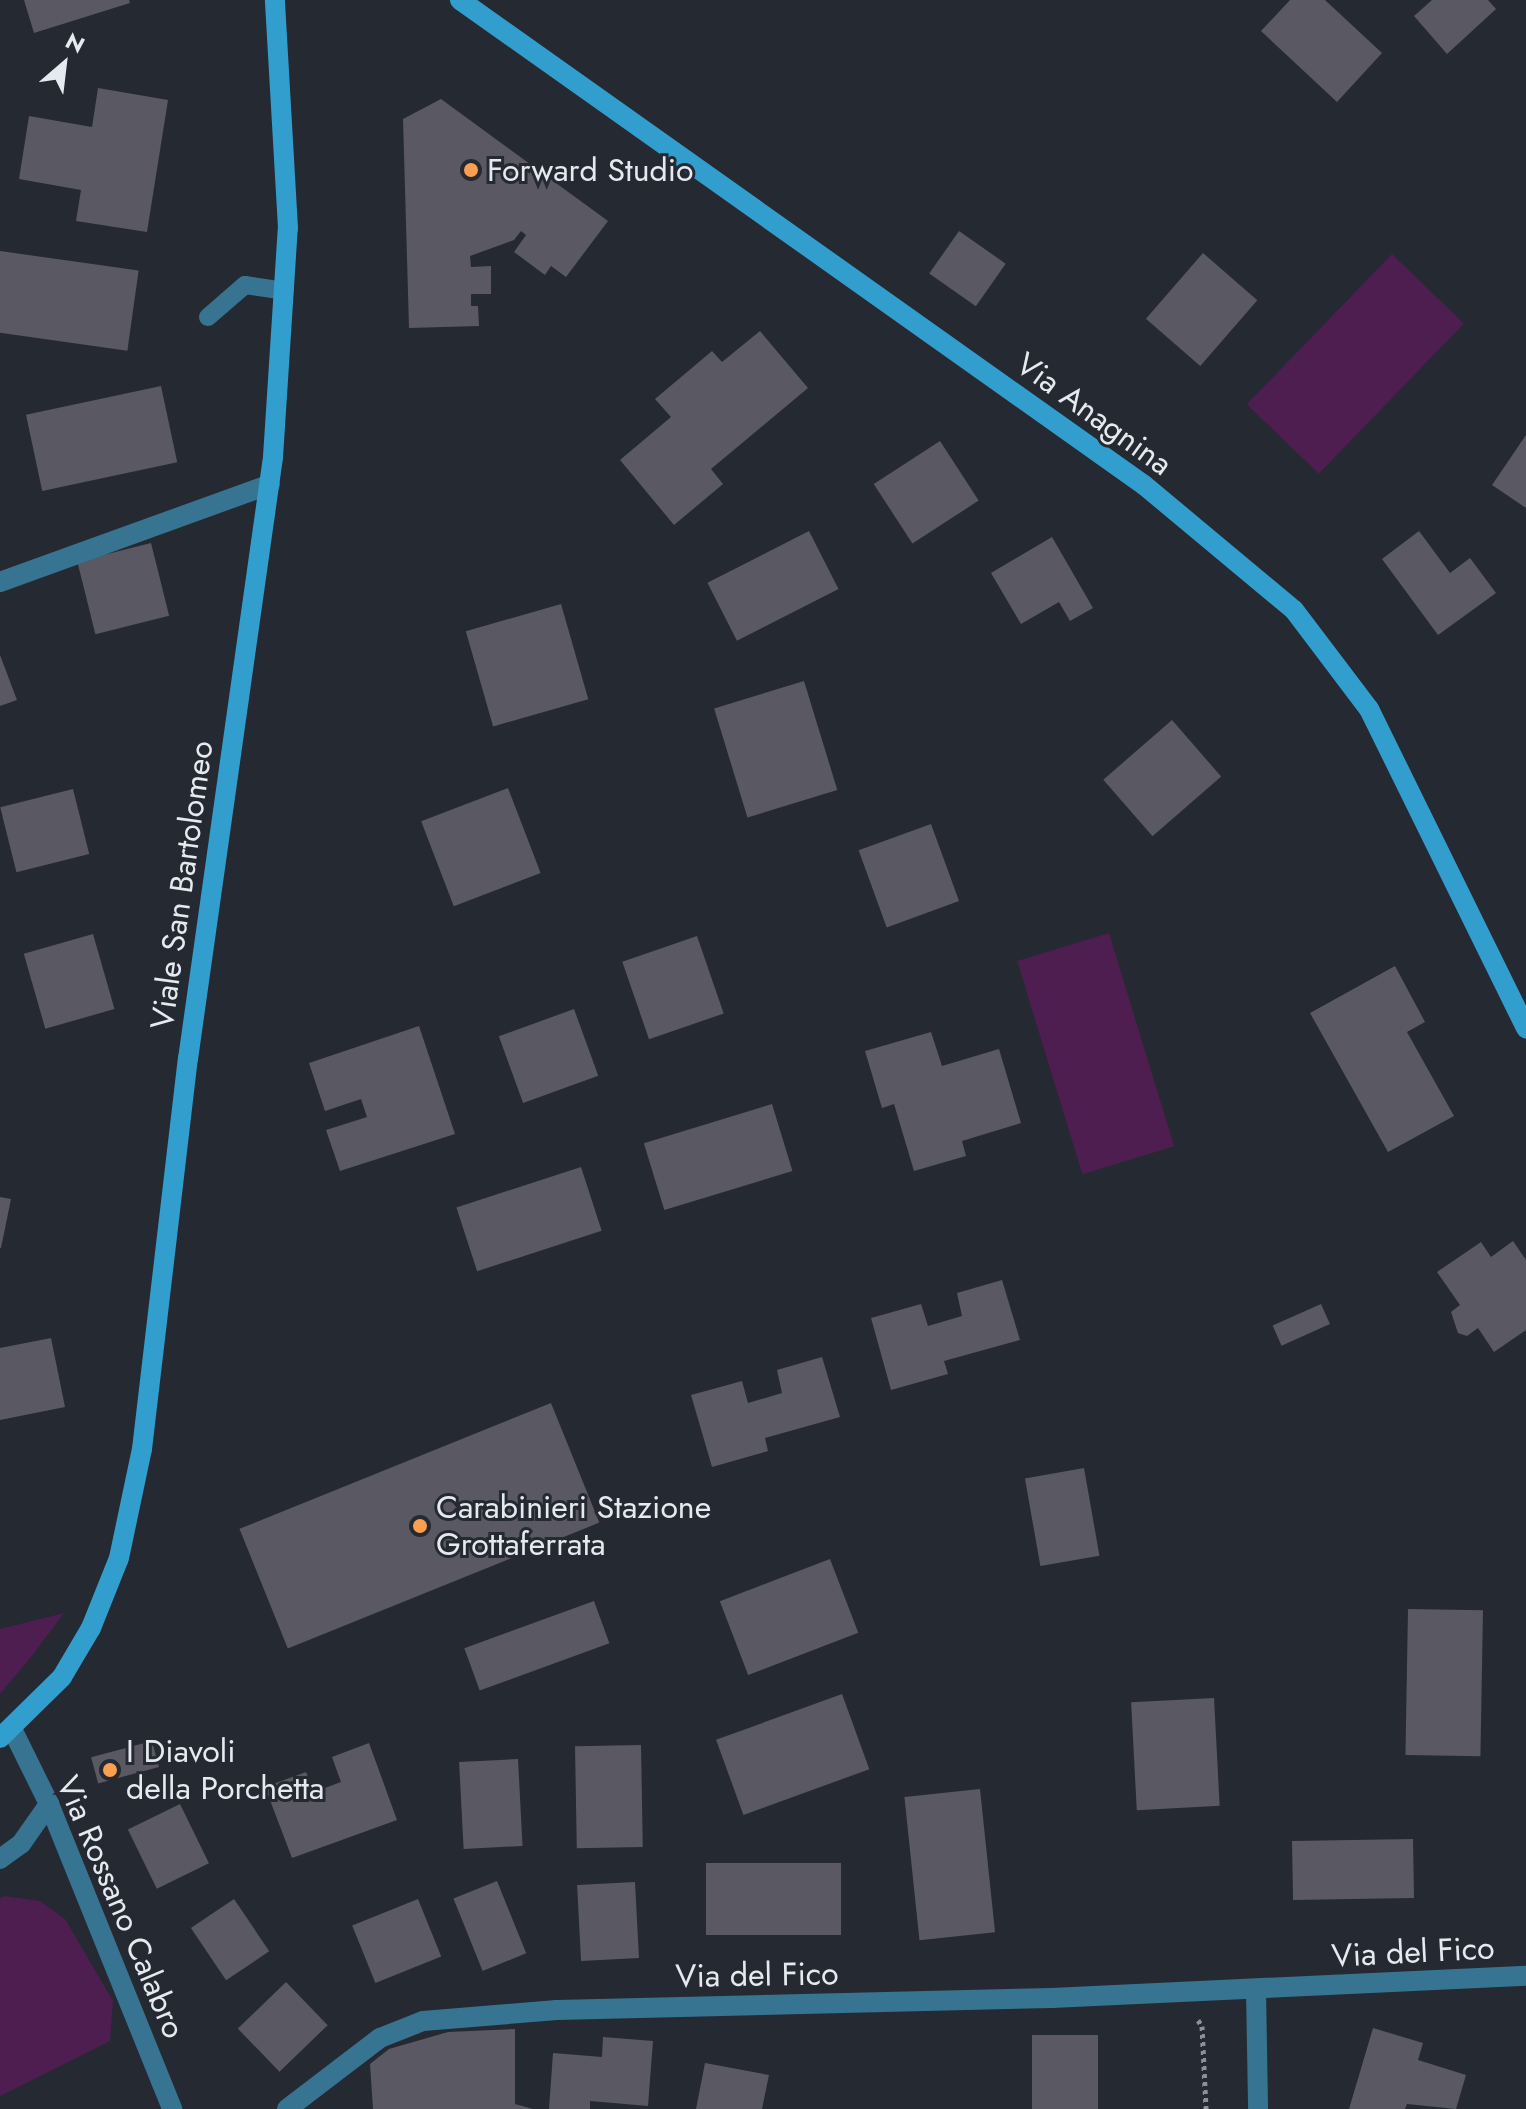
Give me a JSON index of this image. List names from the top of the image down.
{
  "streets": {
    "main road": ["Via Anagnina", "Viale San Bartolomeo"],
    "street": ["Via Rossano Calabro", "Via del Fico"]
  },
  "crossings": [
    ["Viale San Bartolomeo", "Via Rossano Calabro"]
  ],
  "places": ["Forward Studio", "Carabinieri Stazione Grottaferrata", "I Diavoli della Porchetta"],
  "north": "top right"
}
